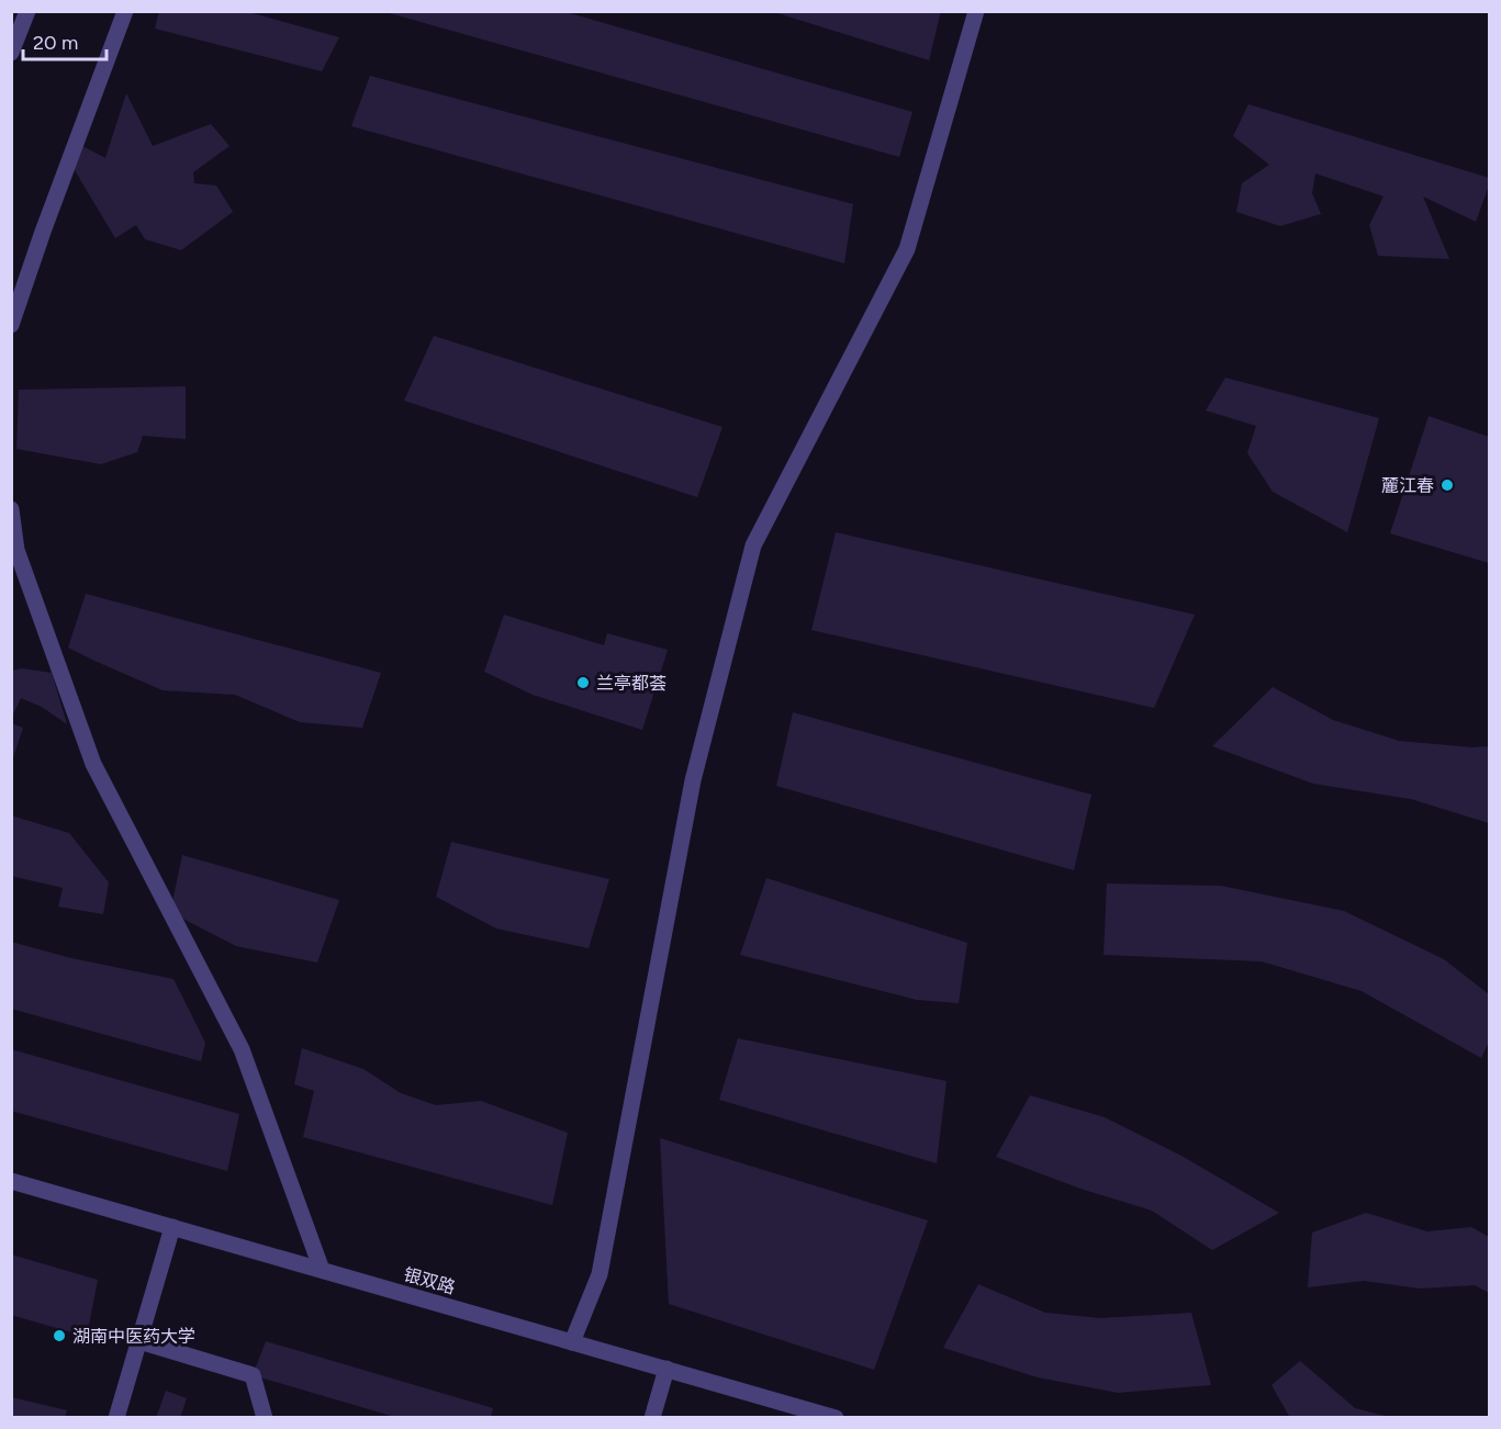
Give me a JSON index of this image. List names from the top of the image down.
{
  "streets": {
    "street": ["银双路"]
  },
  "places": ["麓江春", "兰亭都荟", "湖南中医药大学"],
  "scale_bar": "20 m"
}
